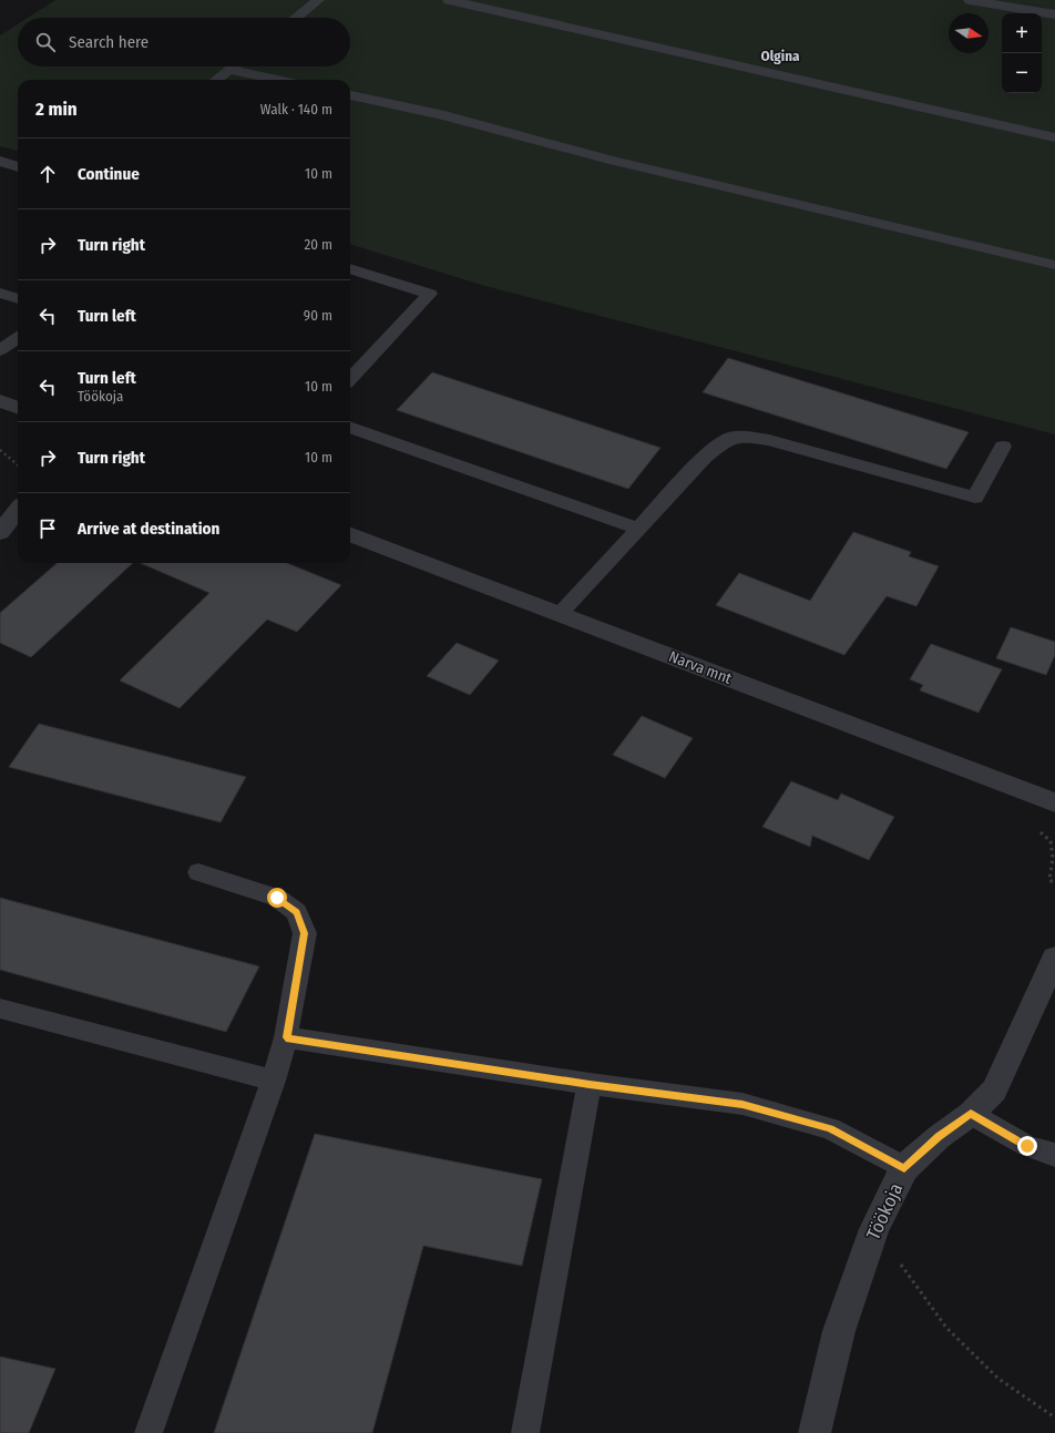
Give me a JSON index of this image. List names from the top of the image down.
{
  "streets": {
    "street": ["Narva mnt", "Töökoja"]
  },
  "districts": ["Olgina"],
  "north": "right",
  "page": {
    "map_buttons": ["+", "−"],
    "search": "Search here",
    "heading": ["2 min", "Walk · 140 m"],
    "list": [
      ["Continue", "10 m"],
      ["Turn right", "20 m"],
      ["Turn left", "90 m"],
      ["Turn left", "Töökoja", "10 m"],
      ["Turn right", "10 m"],
      "Arrive at destination"
    ]
  }
}
